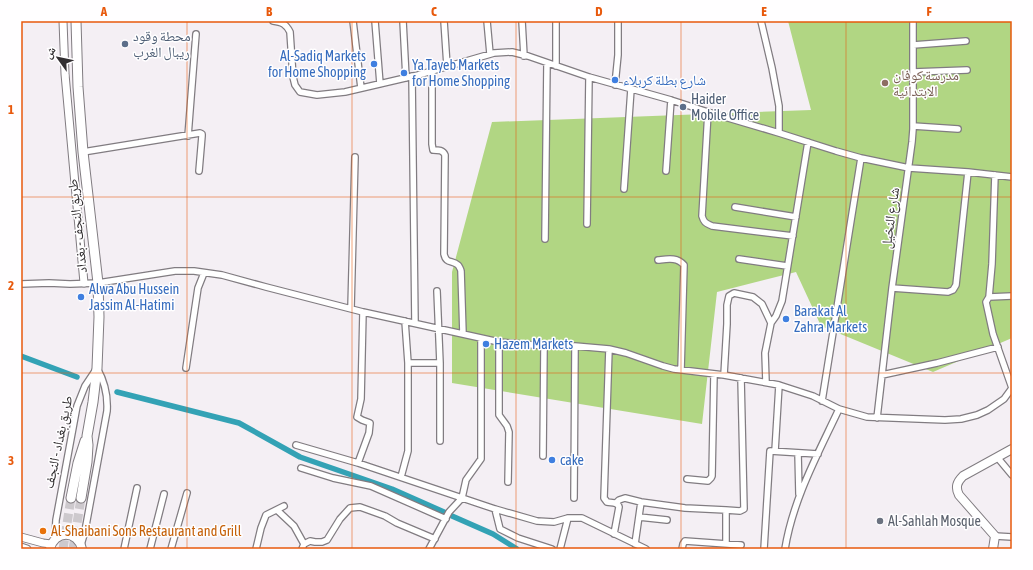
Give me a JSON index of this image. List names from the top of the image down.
{
  "streets": {
    "main road": ["طريق النجف - بغداد", "طريق بغداد - النجف"],
    "street": ["شارع النخيل"]
  },
  "crossings": [
    ["طريق النجف - بغداد", "طريق بغداد - النجف"]
  ],
  "places": [
    "محطة وقود ريبال الغرب",
    "Al-Sadiq Markets for Home Shopping",
    "Ya Tayeb Markets for Home Shopping",
    "شارع بطلة كربلاء",
    "مدرسة كوفان الابتدائية",
    "Haider Mobile Office",
    "Alwa Abu Hussein Jassim Al-Hatimi",
    "Barakat Al Zahra Markets",
    "Hazem Markets",
    "cake",
    "Al-Sahlah Mosque",
    "Al-Shaibani Sons Restaurant and Grill"
  ],
  "north": "top left",
  "grid": {
    "columns": [
      "A",
      "B",
      "C",
      "D",
      "E",
      "F"
    ],
    "rows": ["1", "2", "3"]
  }
}
